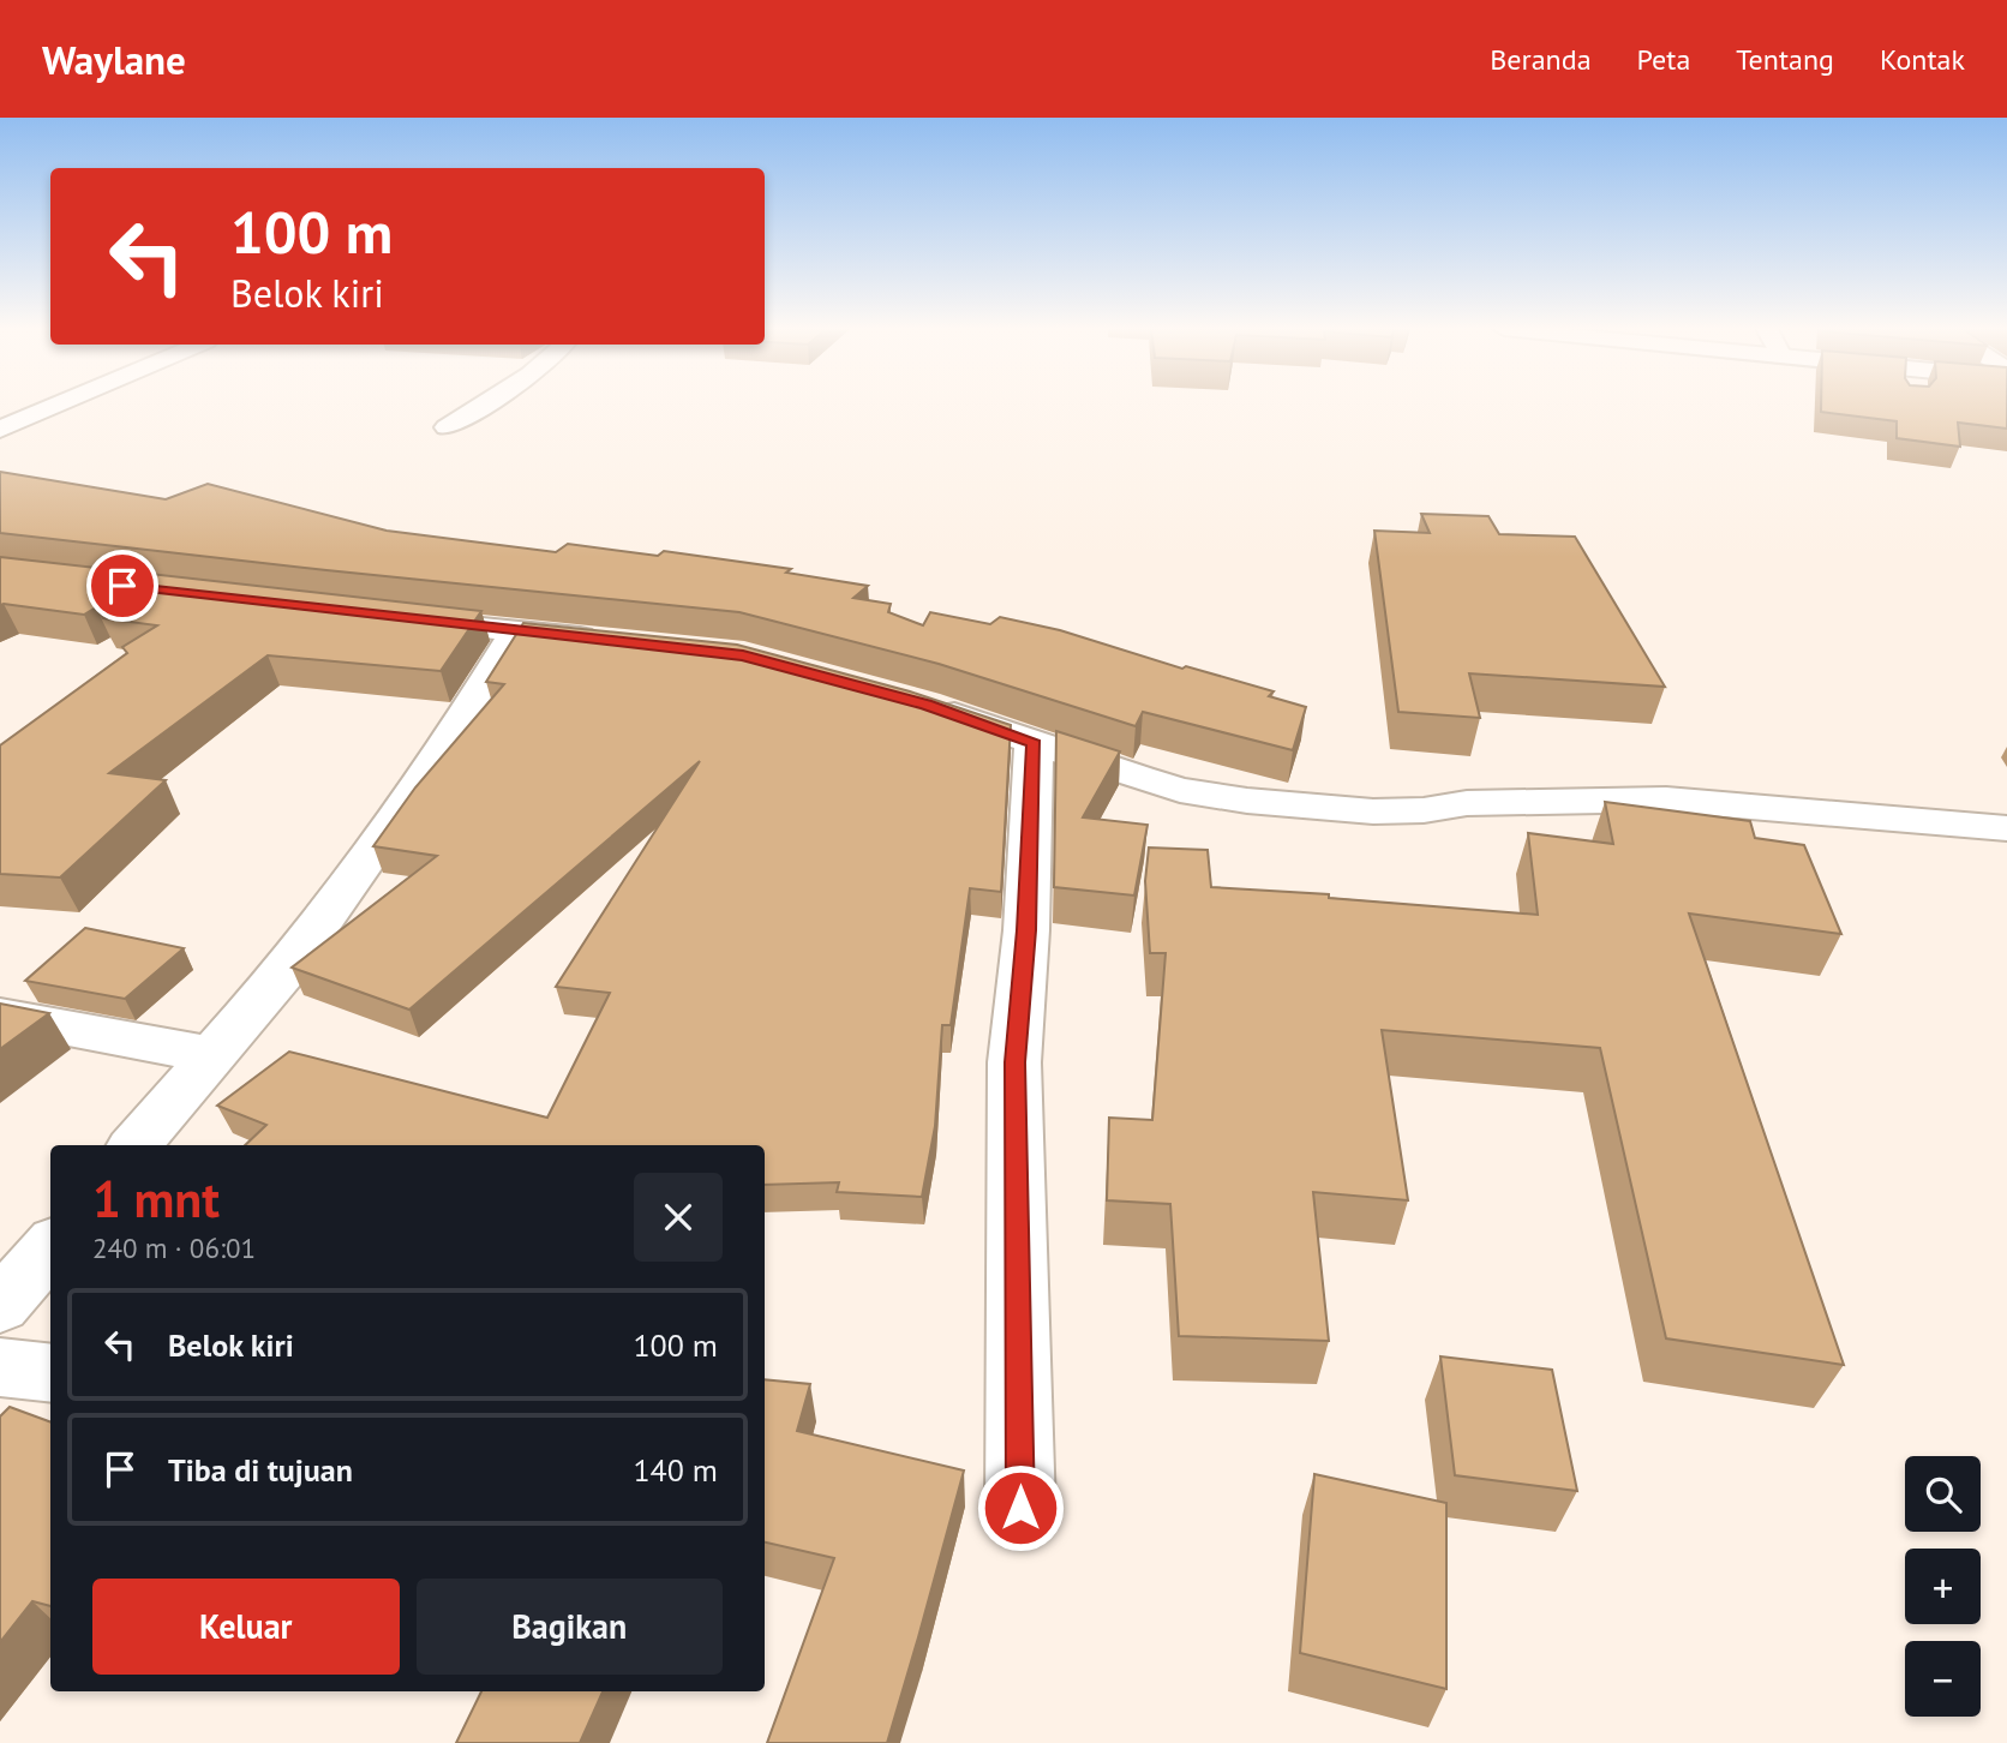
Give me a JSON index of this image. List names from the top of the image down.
{
  "page": {
    "header": "Waylane",
    "nav": [
      "Beranda",
      "Peta",
      "Tentang",
      "Kontak"
    ],
    "turn": ["100 m", "Belok kiri"],
    "heading": ["1 mnt", "240 m · 06:01"],
    "list": [
      {
        "name": "Belok kiri",
        "value": "100 m"
      },
      {
        "name": "Tiba di tujuan",
        "value": "140 m"
      }
    ],
    "map_buttons": ["+", "−"],
    "buttons": ["Keluar", "Bagikan"]
  }
}
